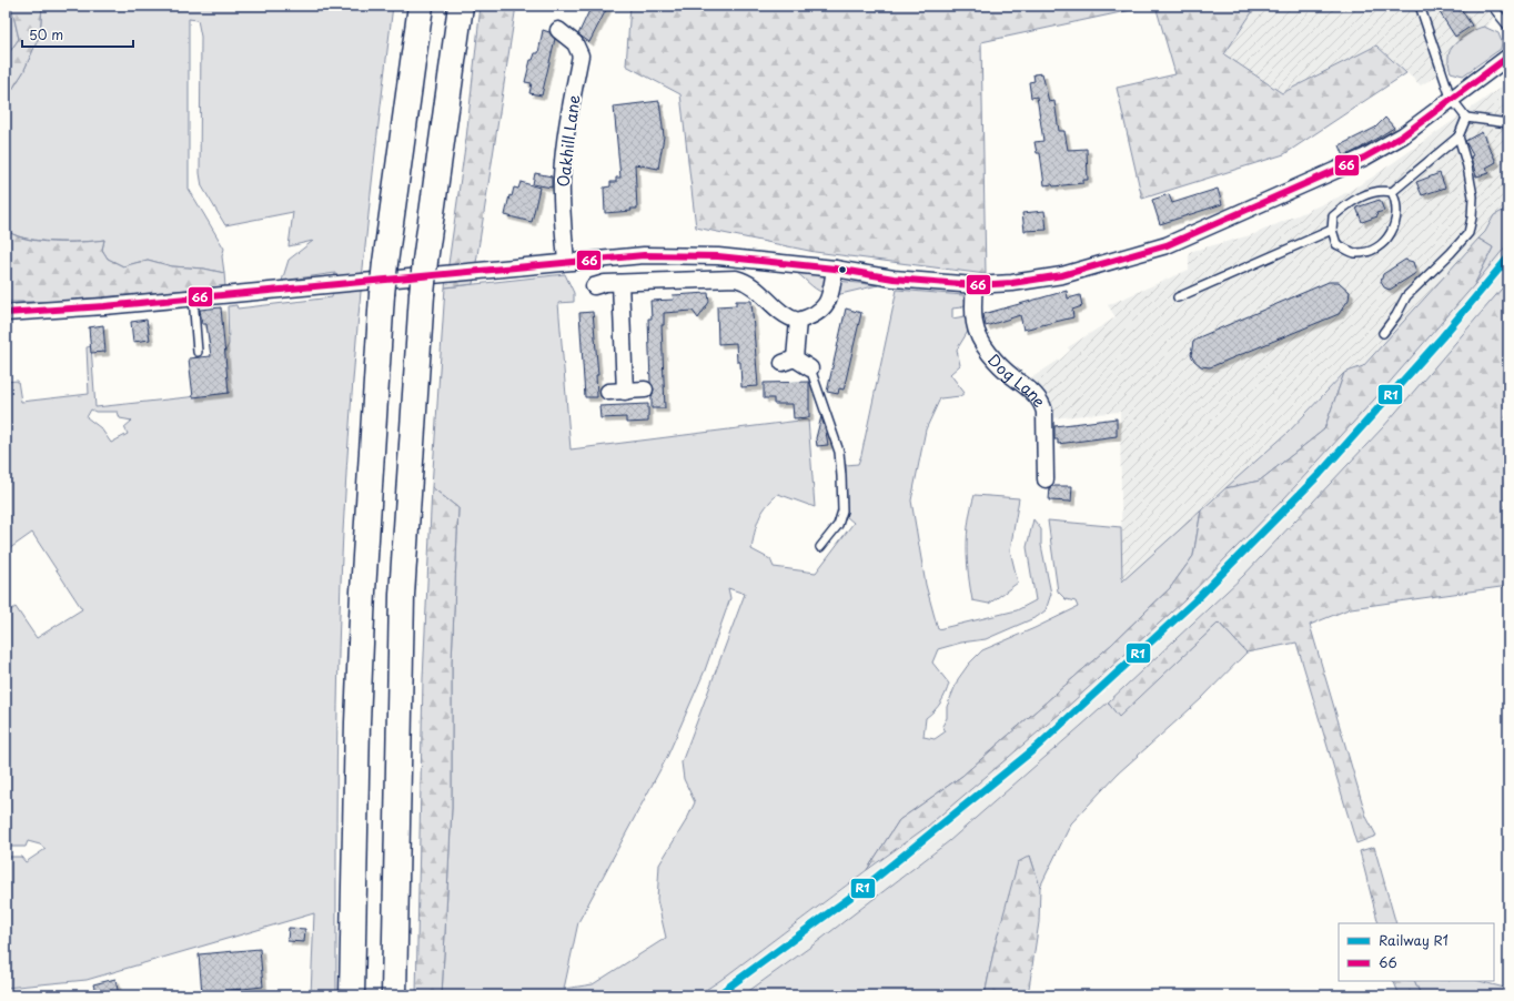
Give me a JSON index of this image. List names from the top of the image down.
{
  "streets": {
    "street": ["Oakhill Lane", "Dog Lane"]
  },
  "lines": ["transit line 66", "rail line R1"],
  "legend": ["Railway R1", "66"],
  "scale_bar": "50 m"
}
